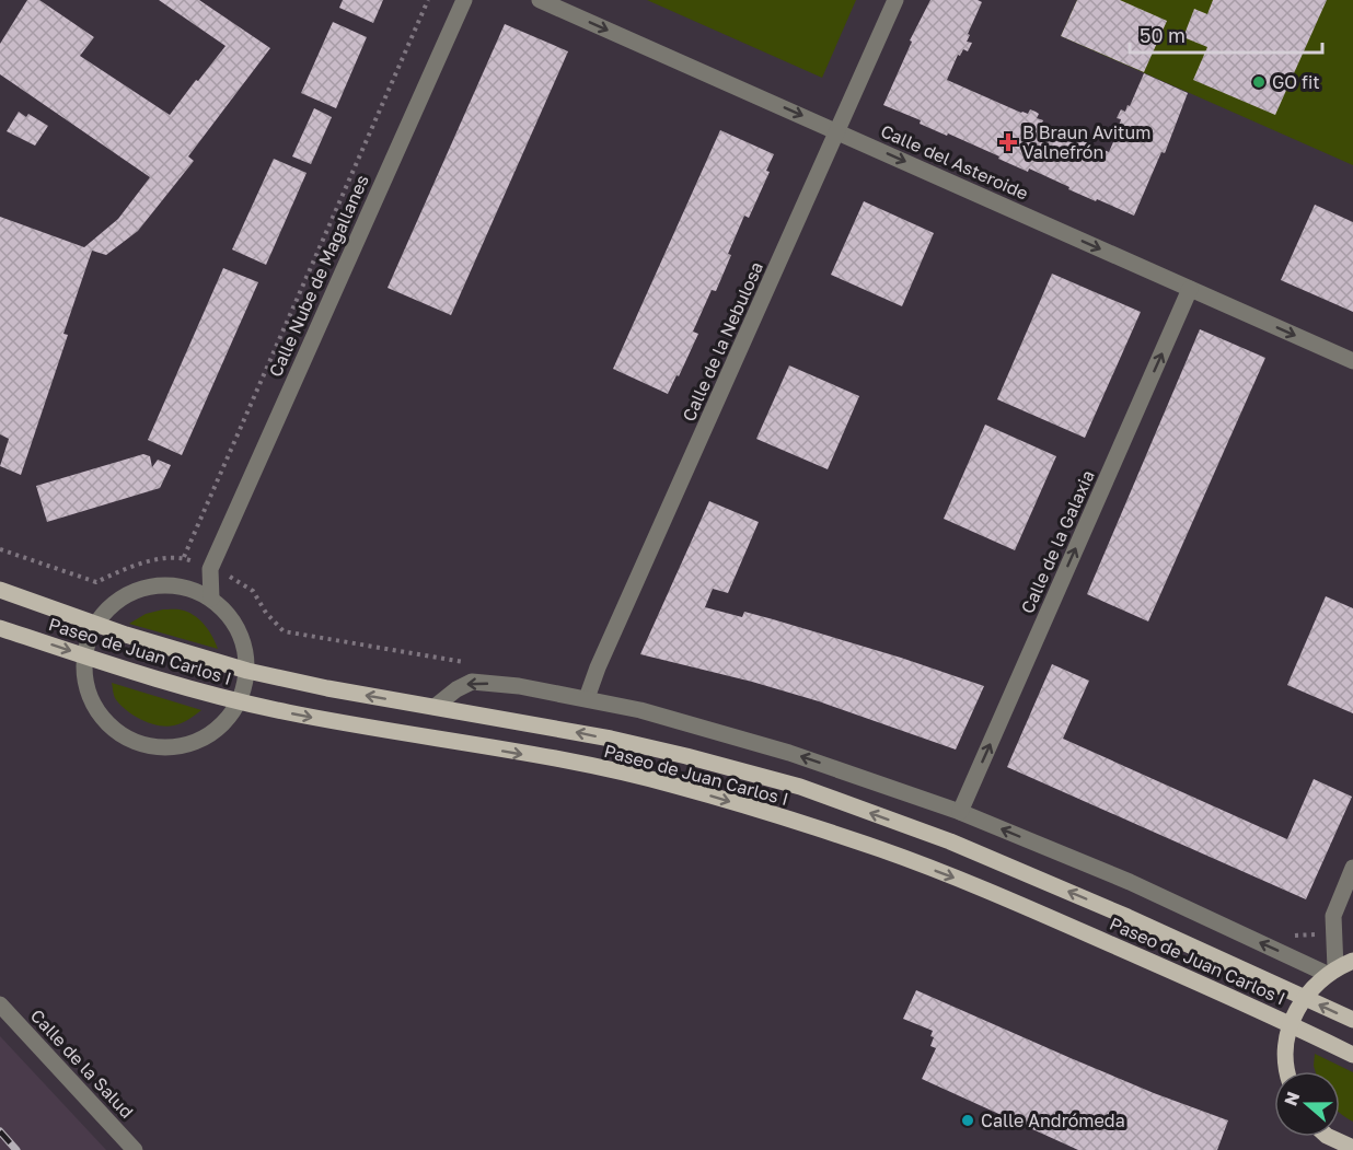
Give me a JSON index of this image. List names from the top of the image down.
{
  "streets": {
    "main road": ["Paseo de Juan Carlos I"],
    "street": [
      "Calle del Asteroide",
      "Calle Nube de Magallanes",
      "Calle de la Nebulosa",
      "Calle de la Galaxia",
      "Calle de la Salud"
    ]
  },
  "crossings": [
    ["Calle del Asteroide", "Calle de la Nebulosa"],
    ["Calle del Asteroide", "Calle de la Galaxia"]
  ],
  "one_way": ["Calle del Asteroide", "Calle de la Galaxia"],
  "places": {
    "other": ["GO fit", "Calle Andrómeda"],
    "health": ["B Braun Avitum Valnefrón"]
  },
  "scale_bar": "50 m",
  "north": "left"
}
